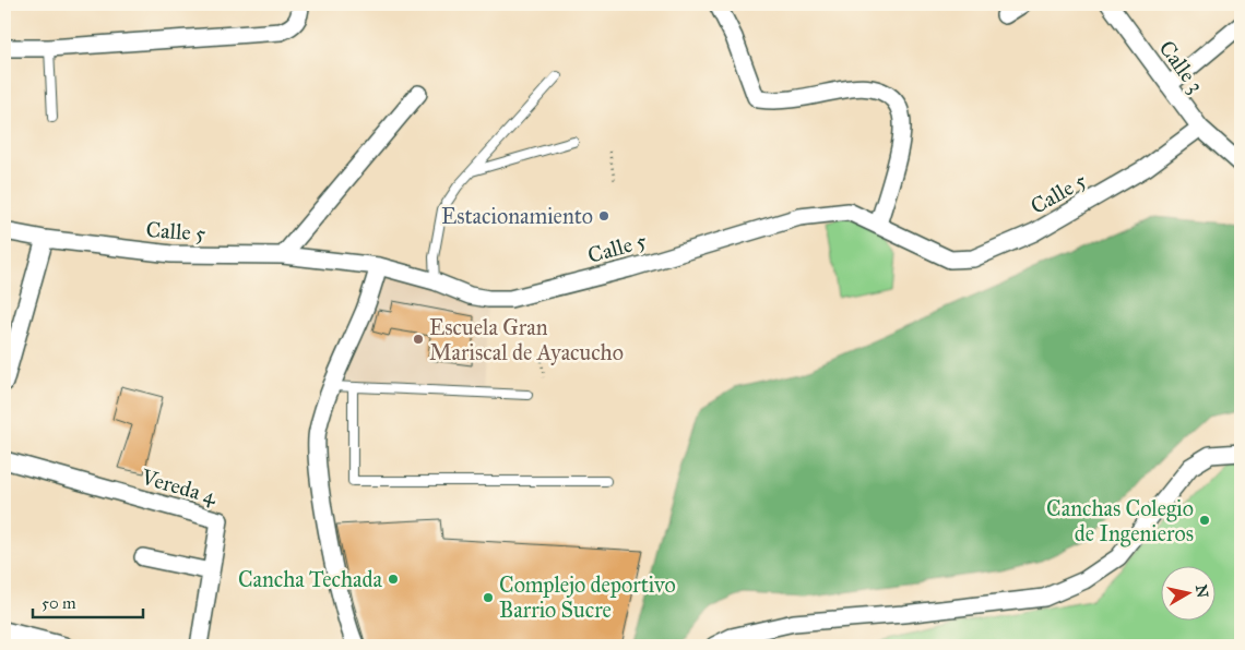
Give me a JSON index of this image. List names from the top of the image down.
{
  "streets": {
    "street": ["Calle 3", "Calle 5", "Vereda 4"]
  },
  "crossings": [
    ["Calle 3", "Calle 5"]
  ],
  "places": [
    "Estacionamiento",
    "Escuela Gran Mariscal de Ayacucho",
    "Canchas Colegio de Ingenieros",
    "Cancha Techada",
    "Complejo deportivo Barrio Sucre"
  ],
  "scale_bar": "50 m",
  "north": "right"
}
